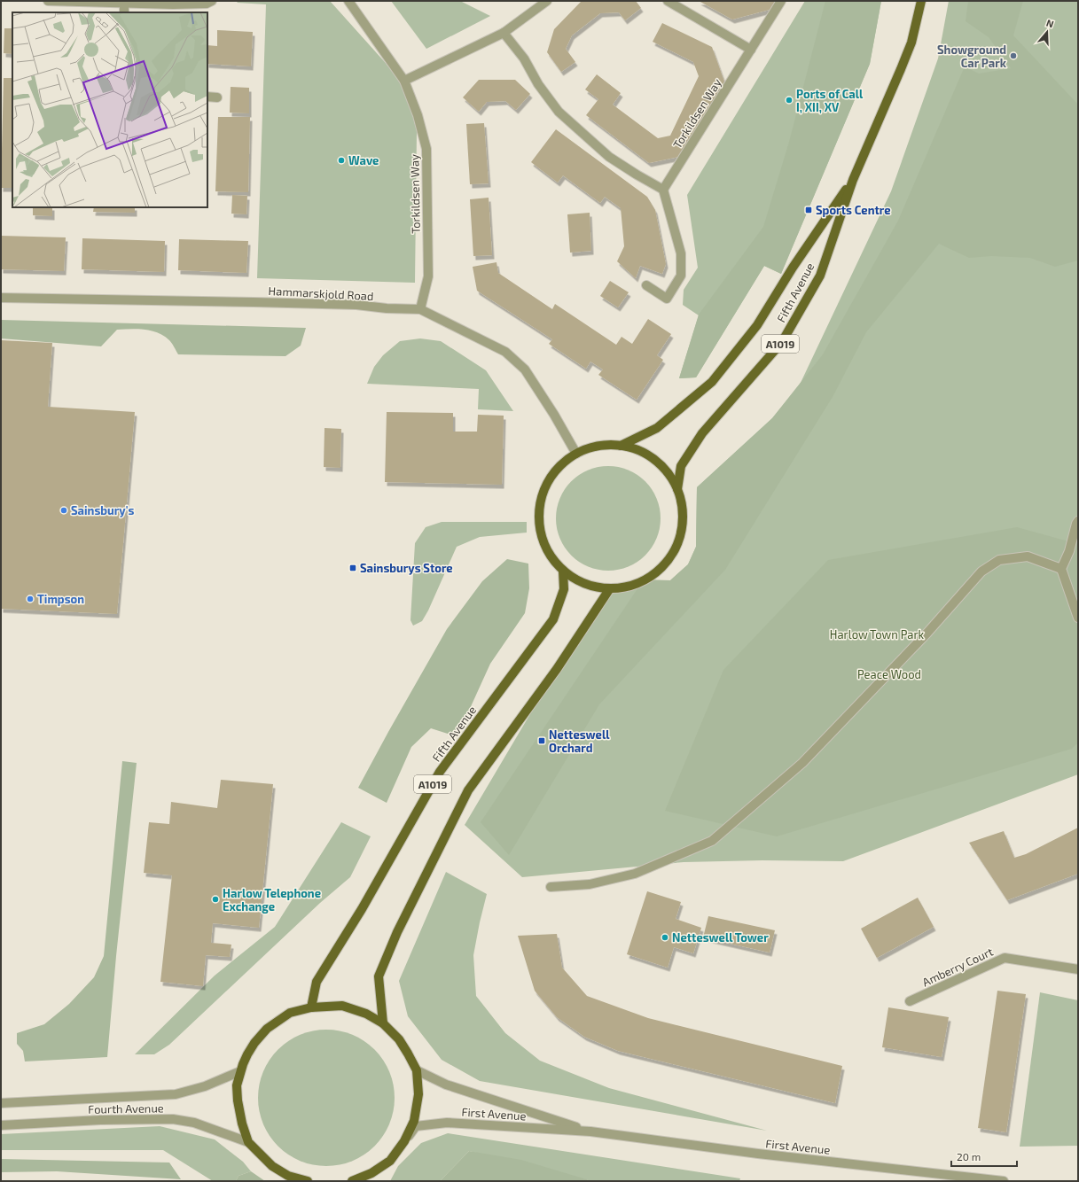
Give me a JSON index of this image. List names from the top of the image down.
{
  "streets": {
    "main road": ["Fifth Avenue", "A1019"],
    "street": [
      "Torkildsen Way",
      "Hammarskjold Road",
      "Amberry Court",
      "Fourth Avenue",
      "First Avenue"
    ]
  },
  "crossings": [
    ["Torkildsen Way", "Hammarskjold Road"]
  ],
  "parks": ["Harlow Town Park", "Peace Wood"],
  "places": {
    "other": [
      "Showground Car Park",
      "Ports of Call I, XII, XV",
      "Wave",
      "Sainsbury's",
      "Timpson",
      "Harlow Telephone Exchange",
      "Netteswell Tower"
    ],
    "transit": ["Sports Centre", "Sainsburys Store", "Netteswell Orchard"]
  },
  "scale_bar": "20 m",
  "north": "top"
}
